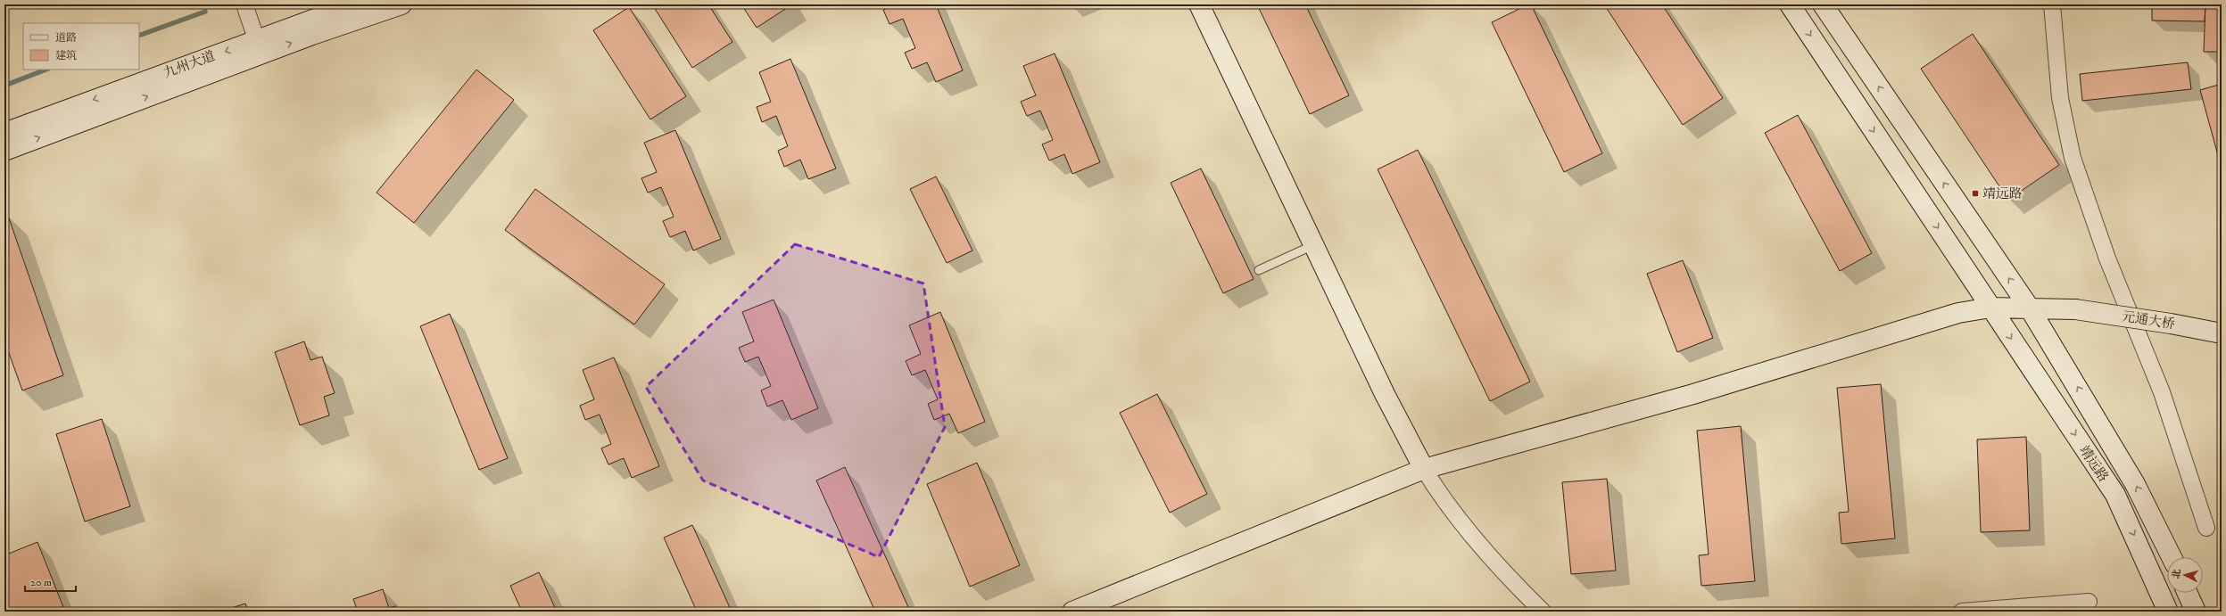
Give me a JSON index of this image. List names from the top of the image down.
{
  "streets": {
    "main road": ["九州大道", "元通大桥", "靖远路"]
  },
  "crossings": [
    ["元通大桥", "靖远路"]
  ],
  "places": {
    "transit": ["靖远路"]
  },
  "legend": ["道路", "建筑"],
  "scale_bar": "20 m",
  "north": "left"
}
